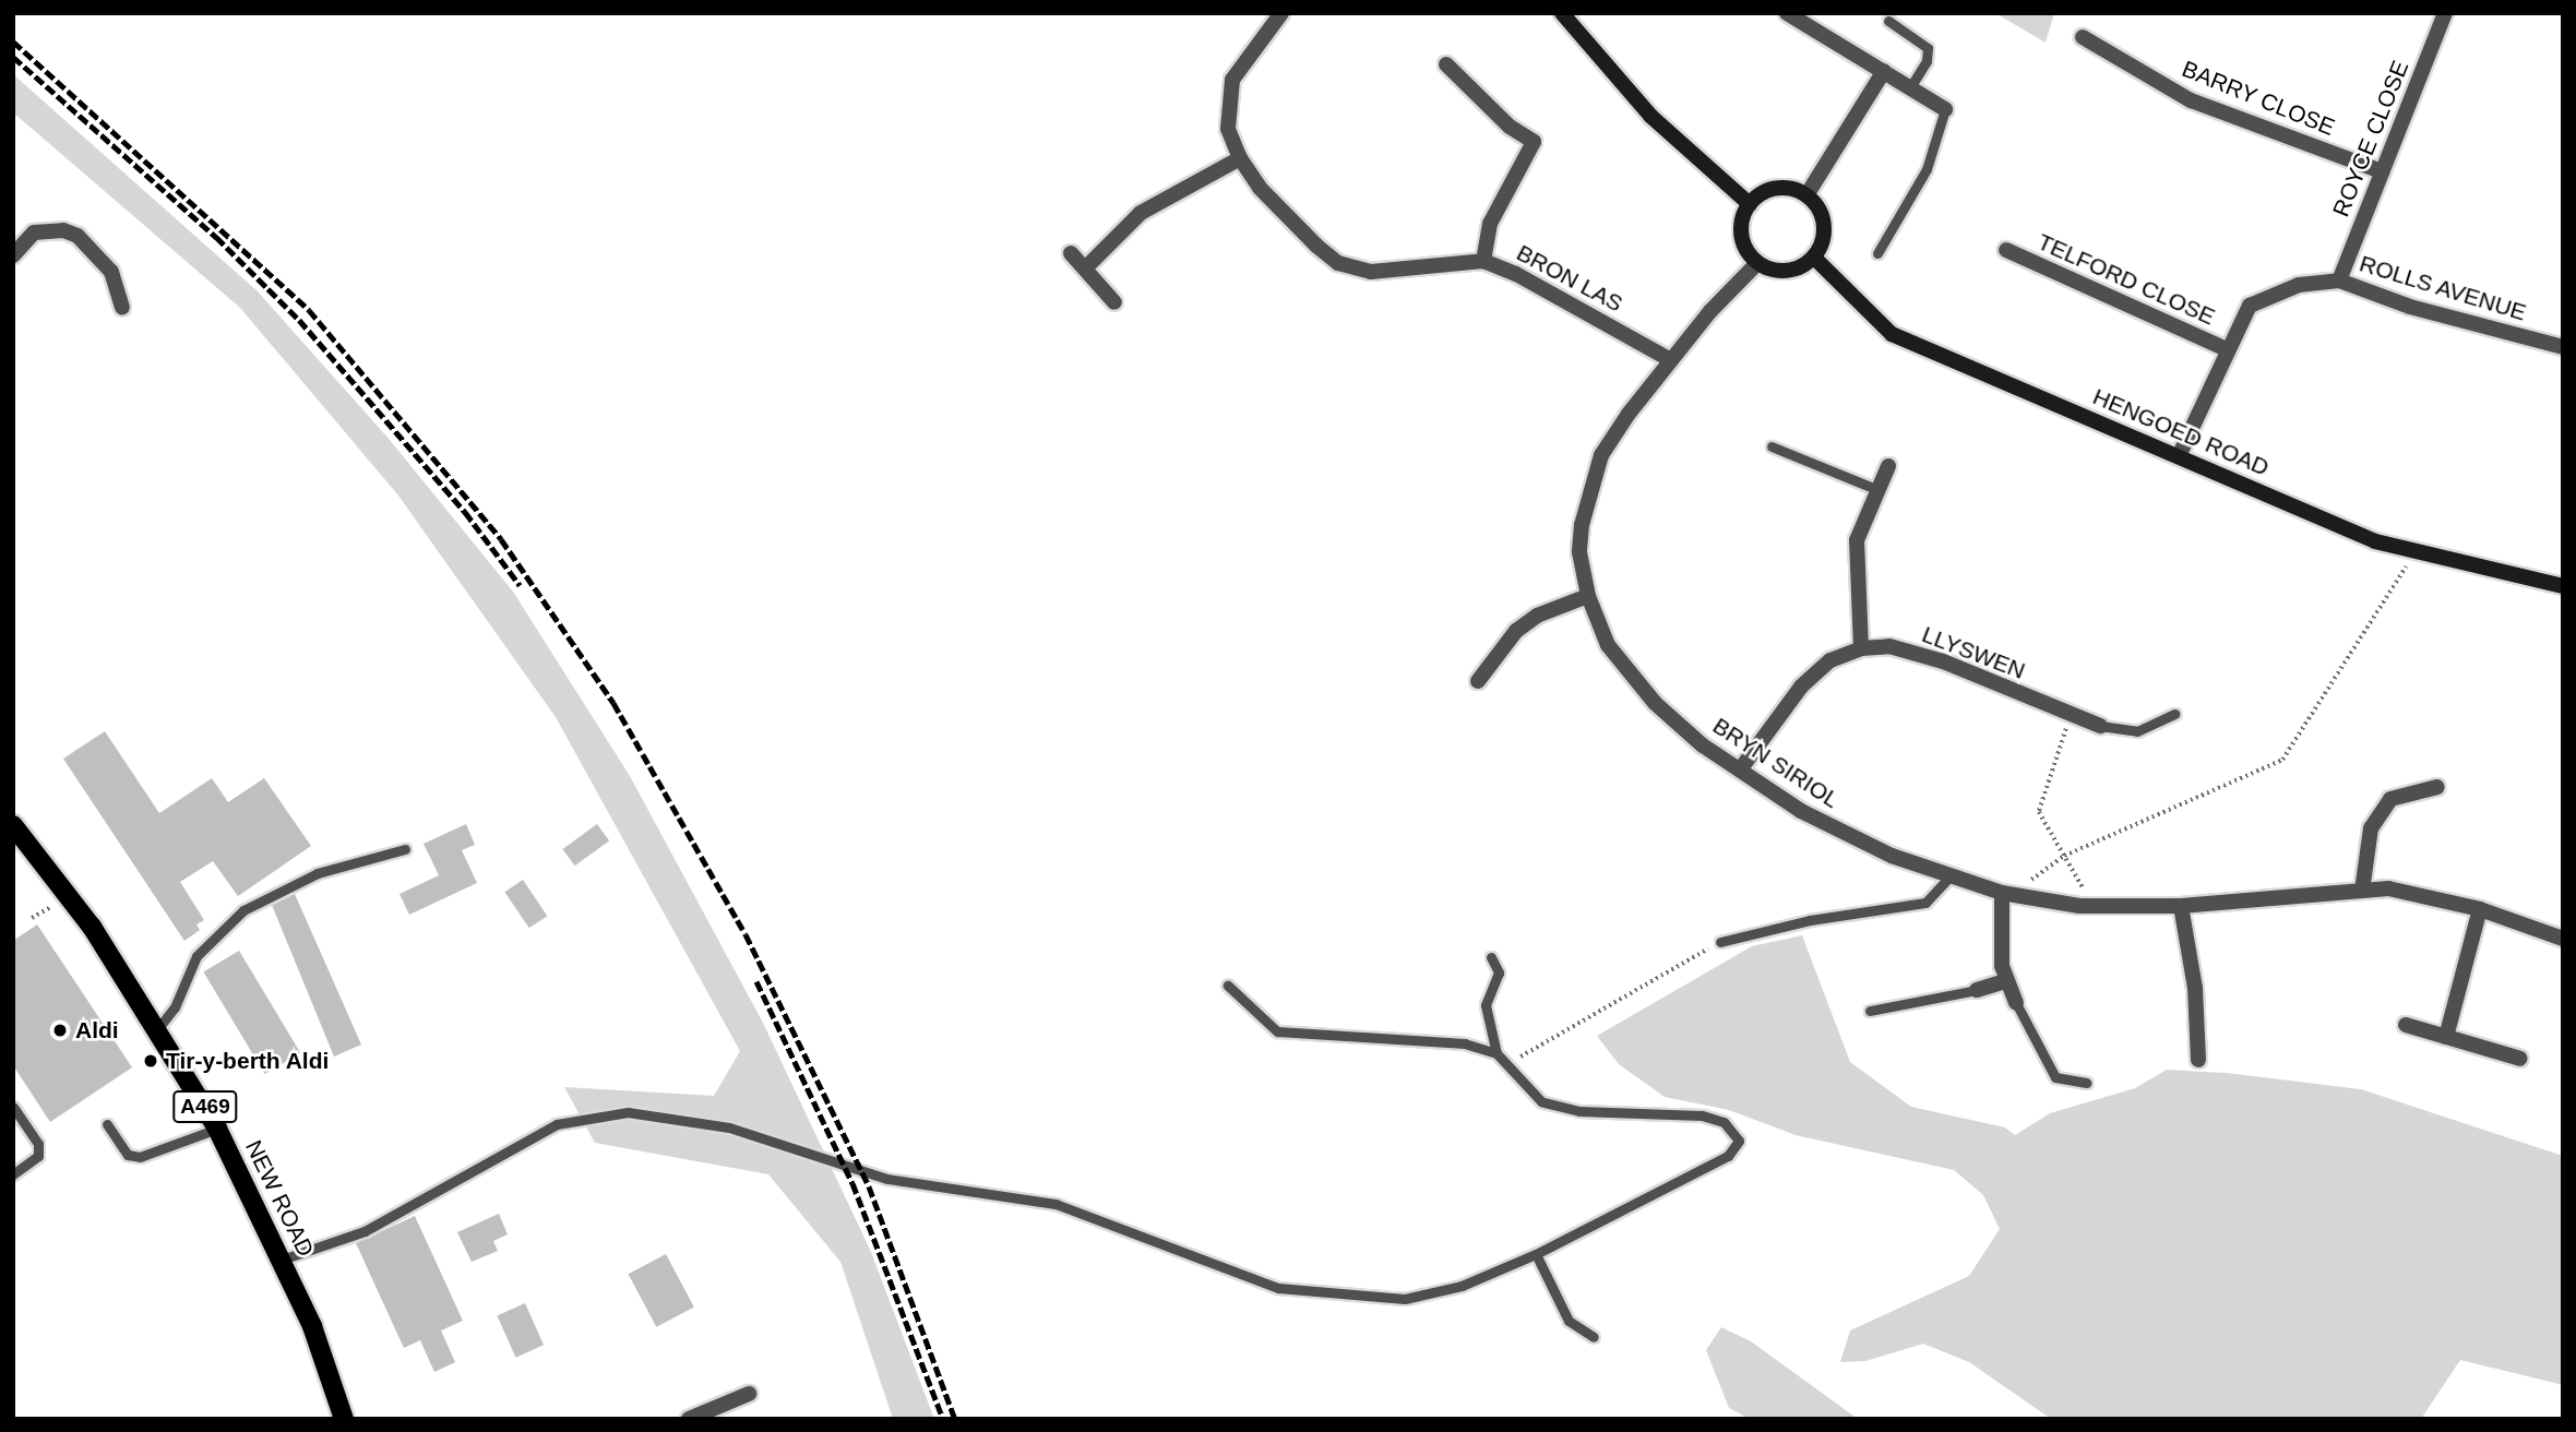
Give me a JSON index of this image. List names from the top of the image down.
{
  "streets": {
    "main road": ["A469", "NEW ROAD"],
    "street": [
      "BARRY CLOSE",
      "ROYCE CLOSE",
      "BRON LAS",
      "TELFORD CLOSE",
      "ROLLS AVENUE",
      "HENGOED ROAD",
      "LLYSWEN",
      "BRYN SIRIOL"
    ]
  },
  "crossings": [
    ["BARRY CLOSE", "ROYCE CLOSE"],
    ["ROYCE CLOSE", "ROLLS AVENUE"],
    ["BRON LAS", "BRYN SIRIOL"],
    ["TELFORD CLOSE", "ROLLS AVENUE"],
    ["ROLLS AVENUE", "HENGOED ROAD"],
    ["HENGOED ROAD", "BRYN SIRIOL"],
    ["LLYSWEN", "BRYN SIRIOL"]
  ],
  "places": ["Aldi", "Tir-y-berth Aldi"]
}
